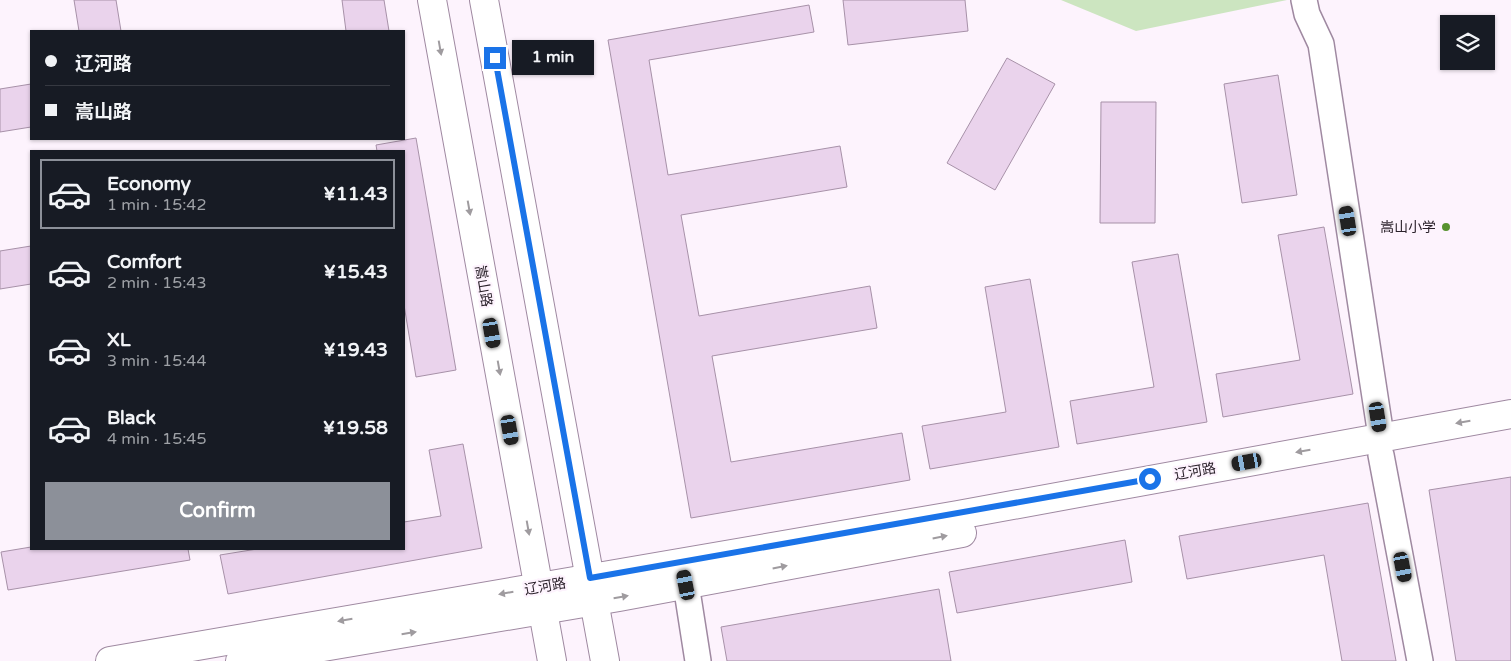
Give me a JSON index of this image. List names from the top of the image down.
{
  "streets": {
    "main road": ["嵩山路", "辽河路"]
  },
  "crossings": [
    ["嵩山路", "辽河路"]
  ],
  "places": ["嵩山小学"],
  "page": {
    "banner": ["辽河路", "嵩山路"],
    "bubble": "1 min",
    "list": [
      {
        "name": "Economy",
        "note": "1 min · 15:42",
        "value": "¥11.43"
      },
      {
        "name": "Comfort",
        "note": "2 min · 15:43",
        "value": "¥15.43"
      },
      {
        "name": "XL",
        "note": "3 min · 15:44",
        "value": "¥19.43"
      },
      {
        "name": "Black",
        "note": "4 min · 15:45",
        "value": "¥19.58"
      }
    ],
    "buttons": "Confirm"
  }
}
